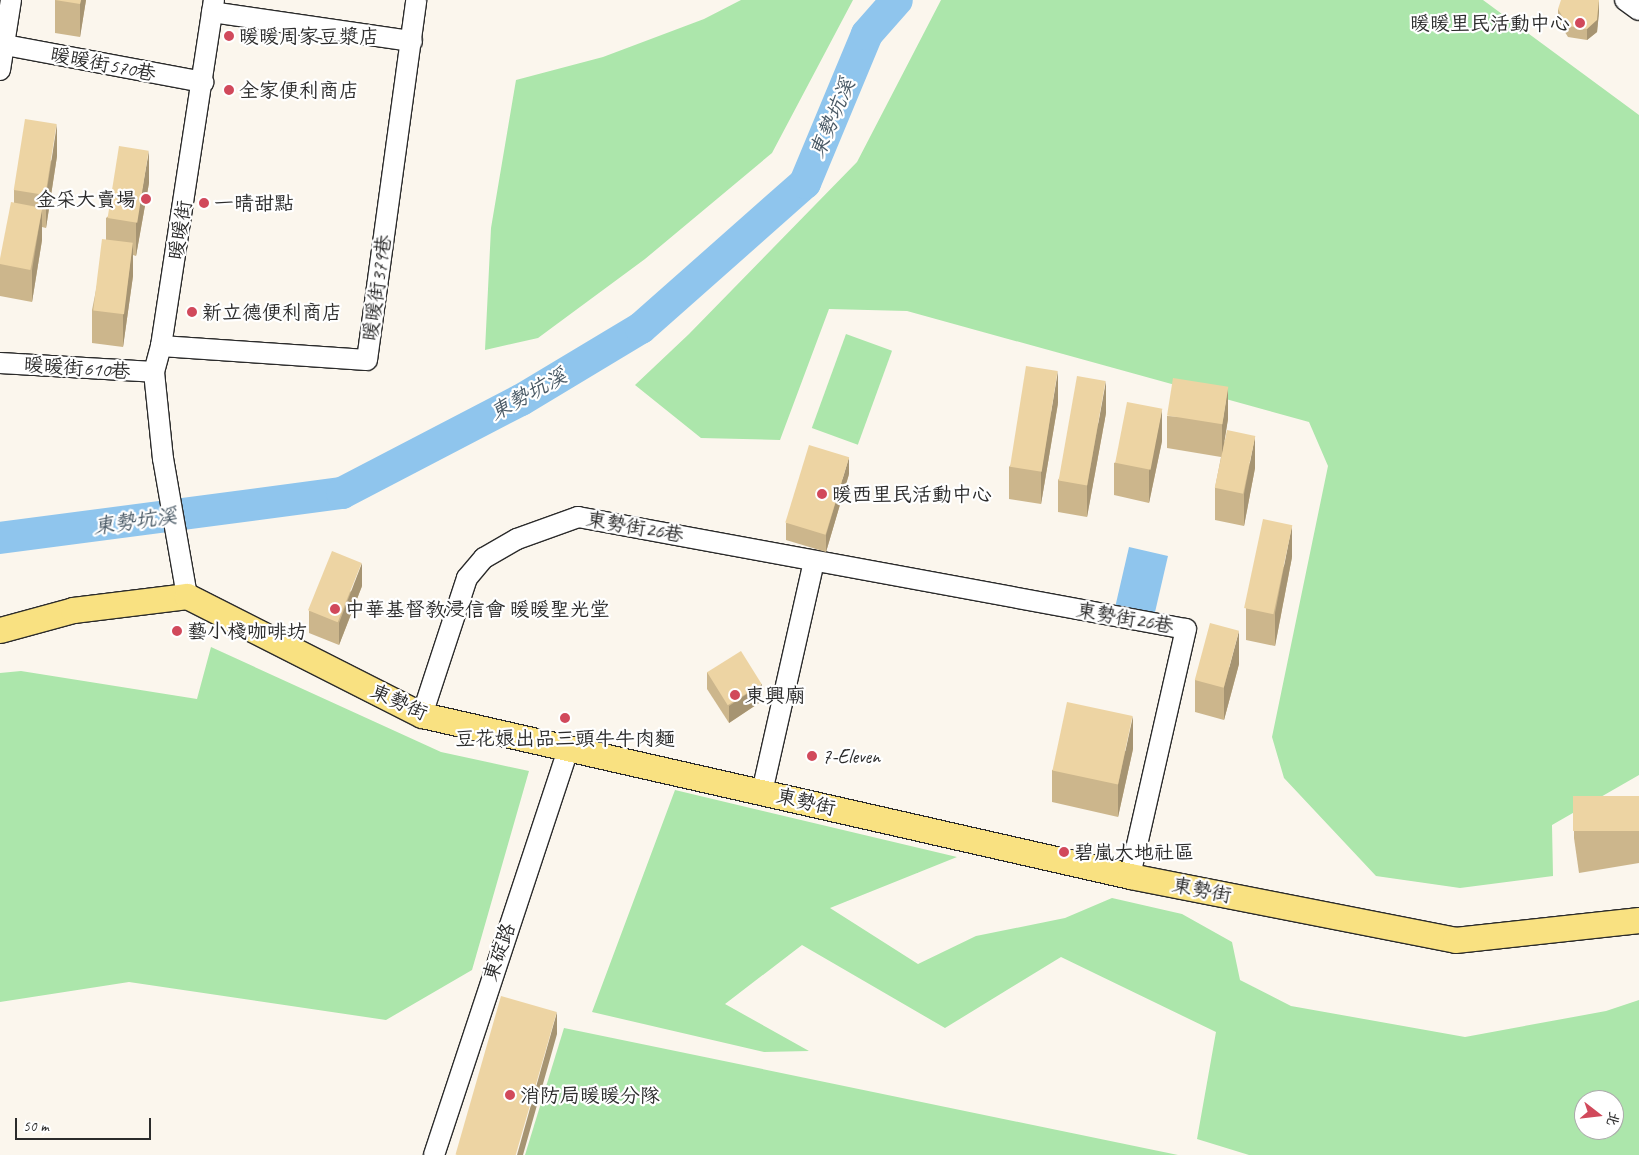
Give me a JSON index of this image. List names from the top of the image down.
{
  "streets": {
    "main road": ["東勢街"],
    "street": [
      "暖暖街570巷",
      "暖暖街",
      "暖暖街379巷",
      "暖暖街610巷",
      "東勢街26巷",
      "東碇路"
    ]
  },
  "crossings": [
    ["暖暖街570巷", "暖暖街"],
    ["暖暖街", "暖暖街379巷"],
    ["暖暖街", "暖暖街610巷"],
    ["暖暖街", "東勢街"],
    ["東勢街26巷", "東勢街"],
    ["東勢街", "東碇路"]
  ],
  "water": ["東勢坑溪"],
  "places": [
    "暖暖里民活動中心",
    "暖暖周家豆漿店",
    "全家便利商店",
    "金采大賣場",
    "一晴甜點",
    "新立德便利商店",
    "暖西里民活動中心",
    "中華基督教浸信會 暖暖聖光堂",
    "藝小棧咖啡坊",
    "東興廟",
    "豆花娘出品三頭牛牛肉麵",
    "7-Eleven",
    "碧嵐大地社區",
    "消防局暖暖分隊"
  ],
  "scale_bar": "50 m",
  "north": "right"
}
